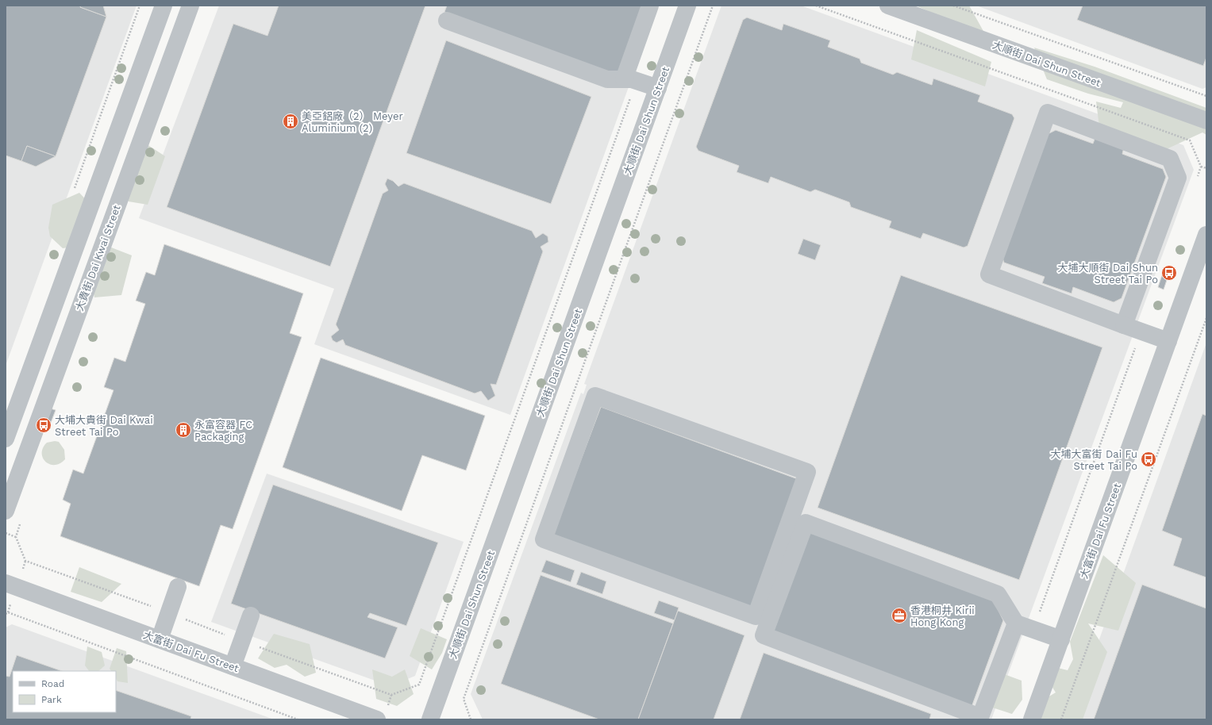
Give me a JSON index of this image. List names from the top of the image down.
{
  "streets": {
    "street": ["大順街 Dai Shun Street", "大貴街 Dai Kwai Street", "大富街 Dai Fu Street"]
  },
  "places": {
    "building": ["美亞鋁廠（2） Meyer Aluminium (2)", "永富容器 FC Packaging"],
    "bus stop": ["大埔大順街 Dai Shun Street Tai Po", "大埔大貴街 Dai Kwai Street Tai Po", "大埔大富街 Dai Fu Street Tai Po"],
    "office": ["香港桐井 Kirii Hong Kong"]
  },
  "legend": ["Road", "Park"]
}
